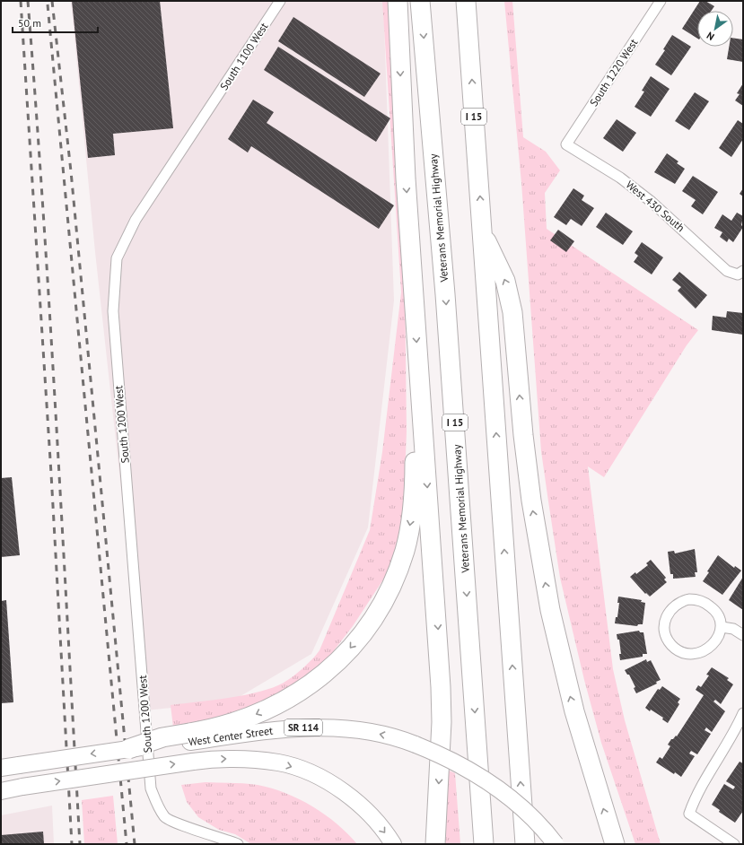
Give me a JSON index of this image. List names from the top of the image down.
{
  "streets": {
    "highway": ["I 15", "Veterans Memorial Highway"],
    "main road": ["SR 114", "West Center Street"],
    "street": [
      "South 1100 West",
      "South 1220 West",
      "West 430 South",
      "South 1200 West"
    ]
  },
  "crossings": [
    ["South 1100 West", "South 1200 West"],
    ["South 1220 West", "West 430 South"]
  ],
  "scale_bar": "50 m",
  "north": "bottom left"
}
